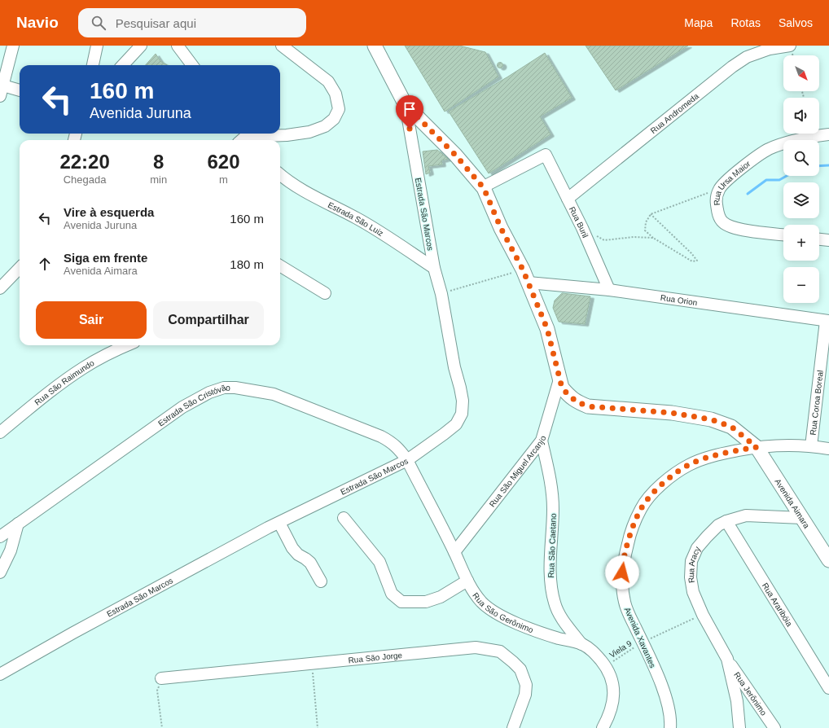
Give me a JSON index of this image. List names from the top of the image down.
{
  "streets": {
    "main road": ["Avenida Aimara"],
    "street": [
      "Rua Andromeda",
      "Rua Ursa Maior",
      "Estrada São Marcos",
      "Estrada São Luiz",
      "Rua Buril",
      "Rua Orion",
      "Rua São Raimundo",
      "Rua Coroa Boreal",
      "Estrada São Cristóvão",
      "Rua São Miguel Arcanjo",
      "Rua São Caetano",
      "Rua Aracy",
      "Rua Araribóia",
      "Rua São Gerônimo",
      "Avenida Xavantes",
      "Rua São Jorge",
      "Rua Jerônimo"
    ],
    "path": ["Viela 9"]
  },
  "crossings": [
    ["Rua Andromeda", "Rua Buril"],
    ["Estrada São Marcos", "Estrada São Luiz"],
    ["Estrada São Marcos", "Estrada São Cristóvão"],
    ["Estrada São Marcos", "Rua São Gerônimo"],
    ["Rua Buril", "Rua Orion"],
    ["Rua Orion", "Rua Coroa Boreal"],
    ["Rua Coroa Boreal", "Avenida Xavantes"],
    ["Estrada São Cristóvão", "Rua São Gerônimo"],
    ["Rua São Miguel Arcanjo", "Avenida Aimara"],
    ["Rua São Miguel Arcanjo", "Rua São Caetano"],
    ["Rua São Miguel Arcanjo", "Rua São Gerônimo"],
    ["Avenida Aimara", "Rua Aracy"],
    ["Avenida Aimara", "Avenida Xavantes"],
    ["Rua São Caetano", "Rua São Gerônimo"],
    ["Rua Aracy", "Rua Araribóia"],
    ["Rua Aracy", "Viela 9"],
    ["Rua Aracy", "Rua Jerônimo"],
    ["Rua São Gerônimo", "Viela 9"],
    ["Avenida Xavantes", "Viela 9"]
  ],
  "north": "bottom right",
  "page": {
    "header": "Navio",
    "search": "Pesquisar aqui",
    "nav": ["Mapa", "Rotas", "Salvos"],
    "map_buttons": ["+", "−"],
    "turn": ["160 m", "Avenida Juruna"],
    "eta": [
      "22:20",
      "Chegada",
      "8",
      "min",
      "620",
      "m"
    ],
    "list": [
      {
        "name": "Vire à esquerda",
        "note": "Avenida Juruna",
        "value": "160 m"
      },
      {
        "name": "Siga em frente",
        "note": "Avenida Aimara",
        "value": "180 m"
      }
    ],
    "buttons": ["Sair", "Compartilhar"]
  }
}
